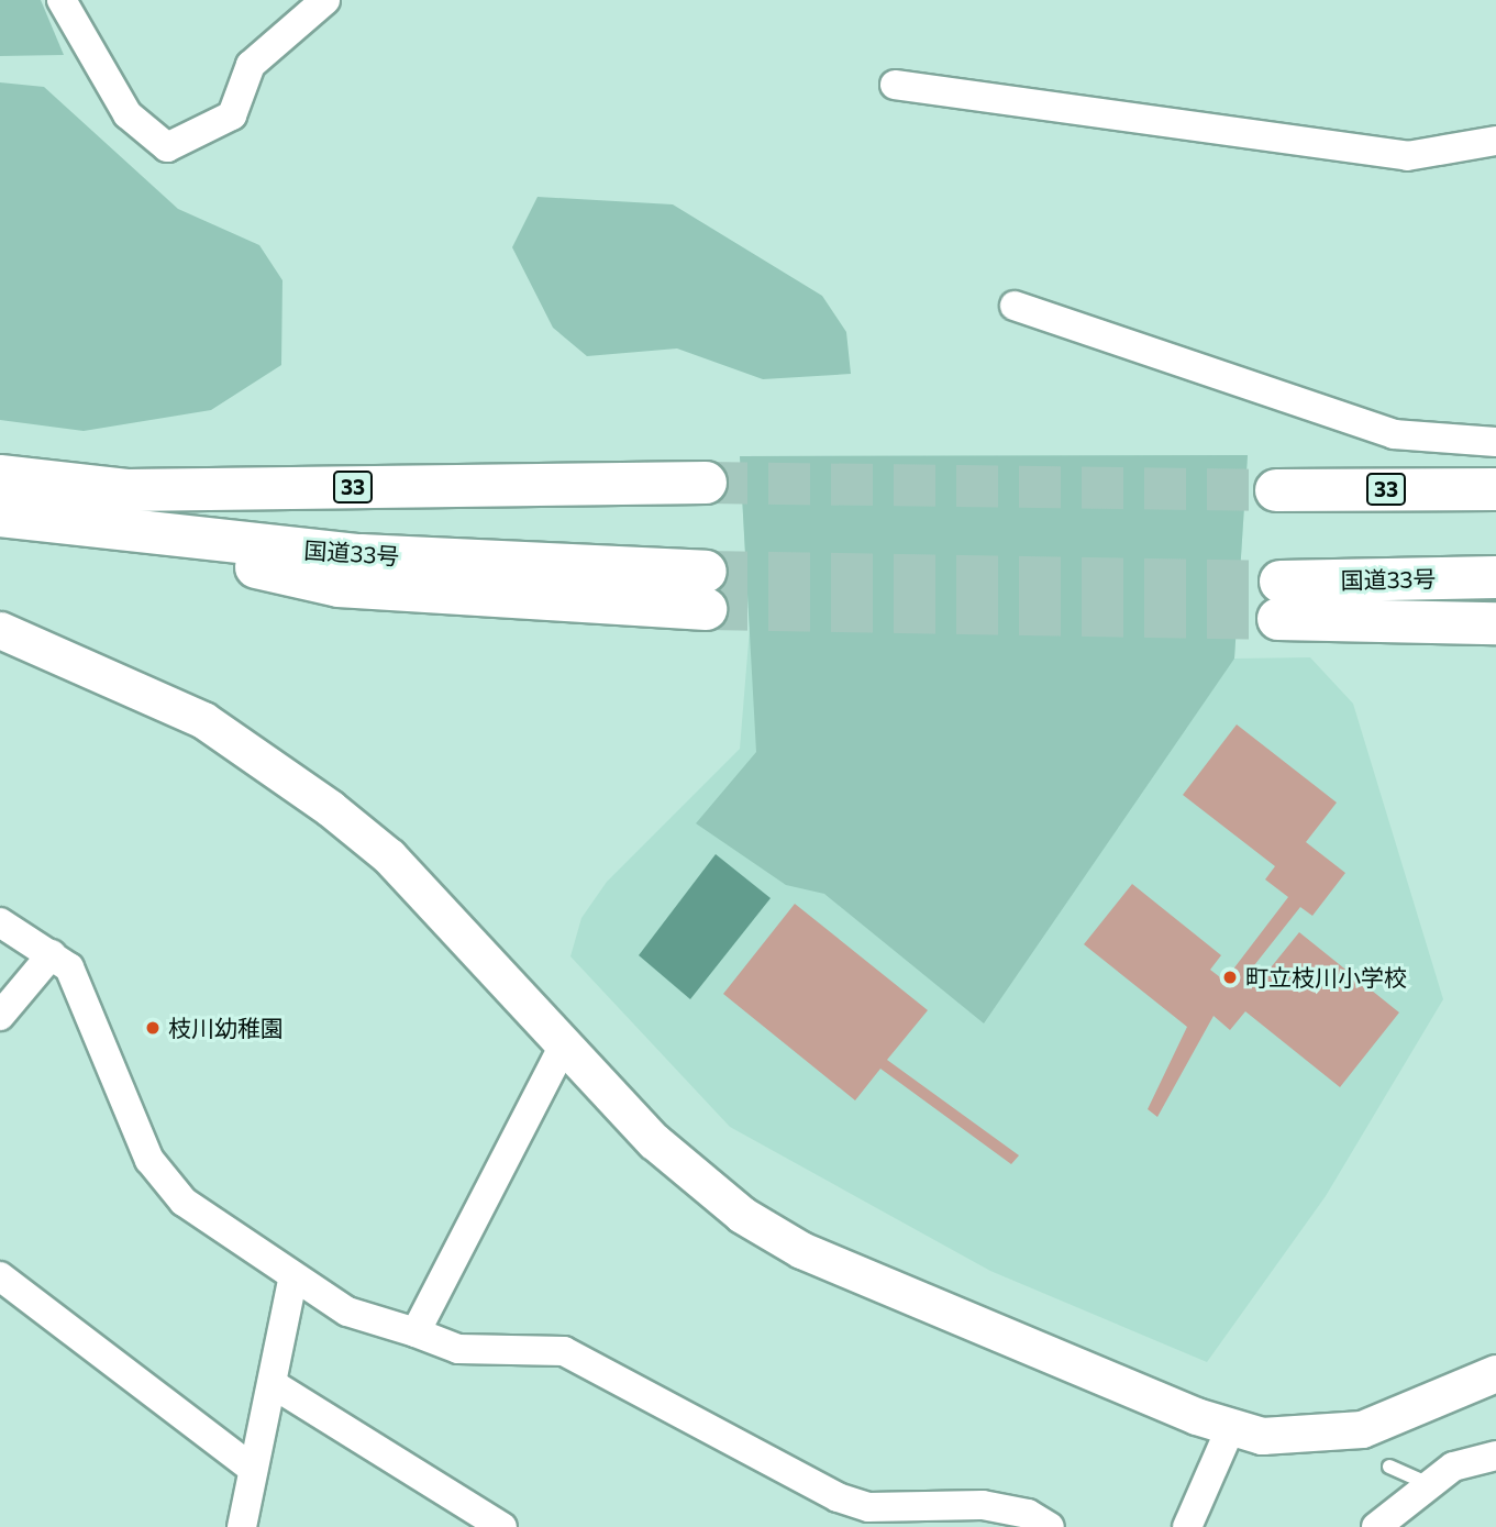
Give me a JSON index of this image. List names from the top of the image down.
{
  "streets": {
    "highway": ["33", "国道33号"]
  },
  "places": ["町立枝川小学校", "枝川幼稚園"]
}
